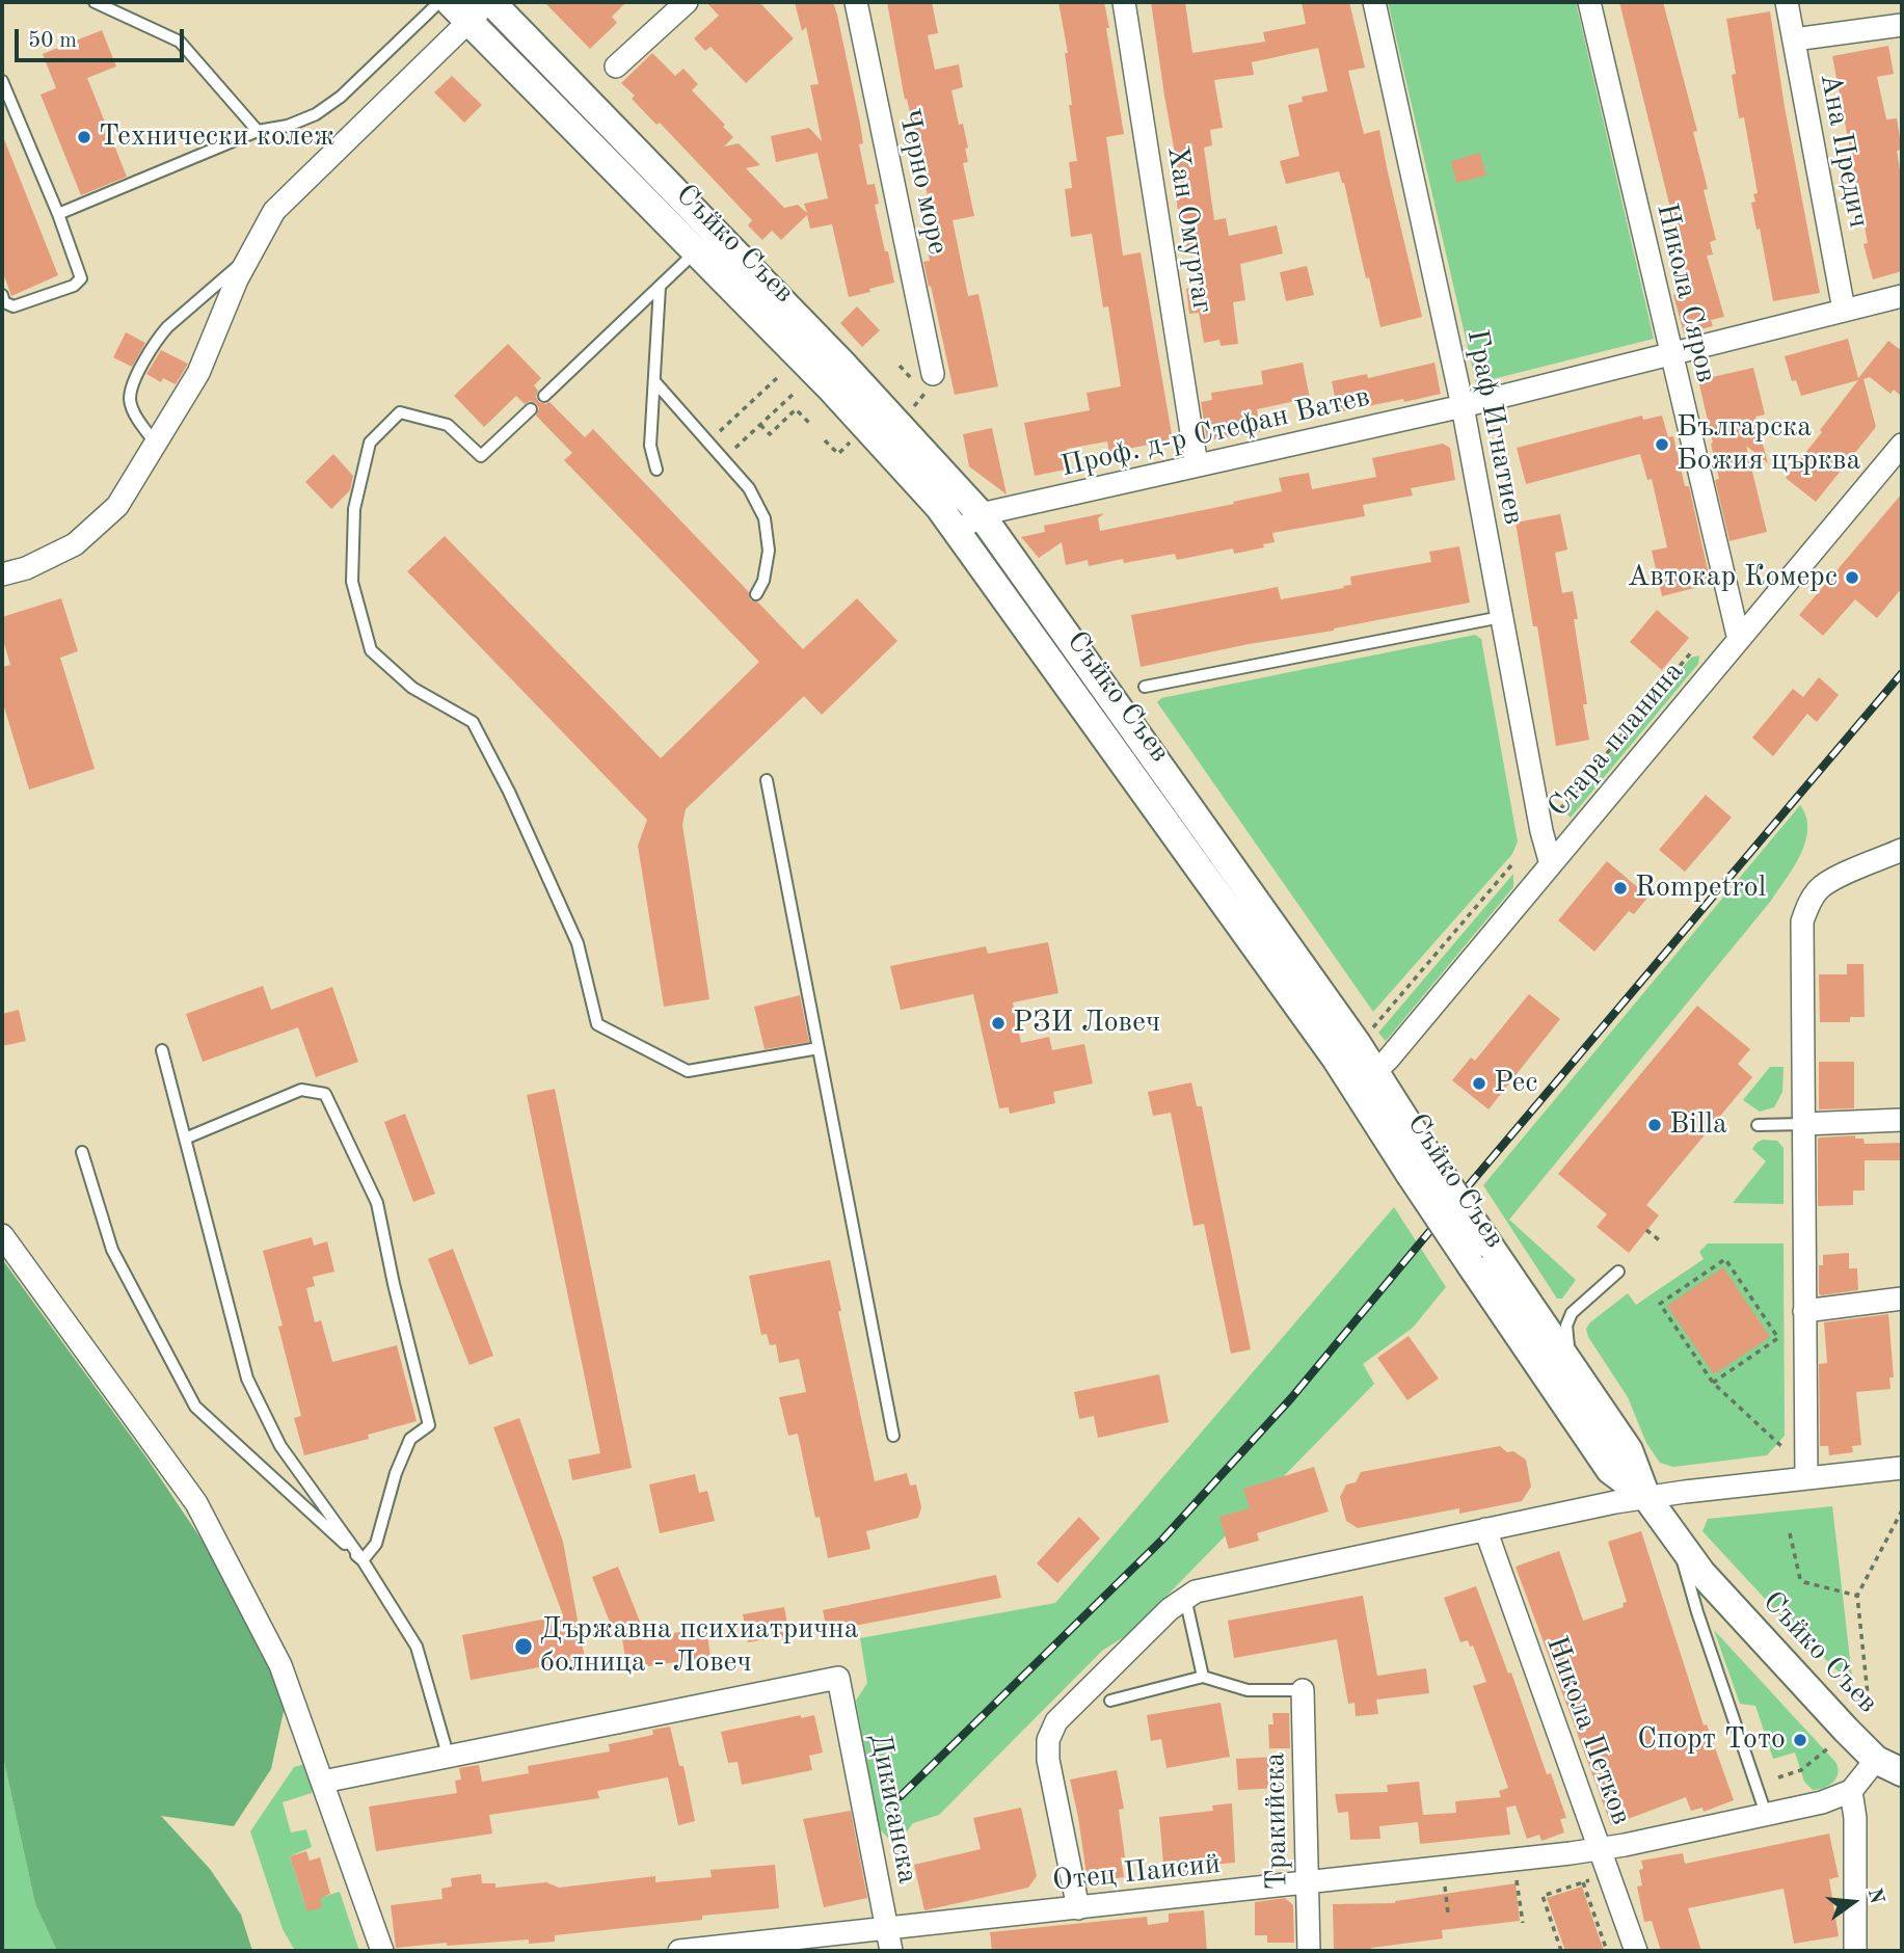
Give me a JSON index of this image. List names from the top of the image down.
{
  "streets": {
    "street": [
      "Ана Предич",
      "Черно море",
      "Хан Омуртаг",
      "Съйко Съев",
      "Никола Сяров",
      "Граф Игнатиев",
      "Проф. д-р Стефан Ватев",
      "Стара планина",
      "Никола Петков",
      "Дикисанска",
      "Тракийска",
      "Отец Паисий"
    ]
  },
  "crossings": [
    ["Хан Омуртаг", "Проф. д-р Стефан Ватев"],
    ["Съйко Съев", "Проф. д-р Стефан Ватев"],
    ["Съйко Съев", "Стара планина"],
    ["Никола Сяров", "Проф. д-р Стефан Ватев"],
    ["Никола Сяров", "Стара планина"],
    ["Граф Игнатиев", "Проф. д-р Стефан Ватев"],
    ["Граф Игнатиев", "Стара планина"],
    ["Никола Петков", "Отец Паисий"],
    ["Дикисанска", "Отец Паисий"],
    ["Тракийска", "Отец Паисий"]
  ],
  "places": [
    "Технически колеж",
    "Българска Божия църква",
    "Автокар Комерс",
    "Rompetrol",
    "РЗИ Ловеч",
    "Рес",
    "Billa",
    "Държавна психиатрична болница - Ловеч",
    "Спорт Тото"
  ],
  "scale_bar": "50 m",
  "north": "right"
}
